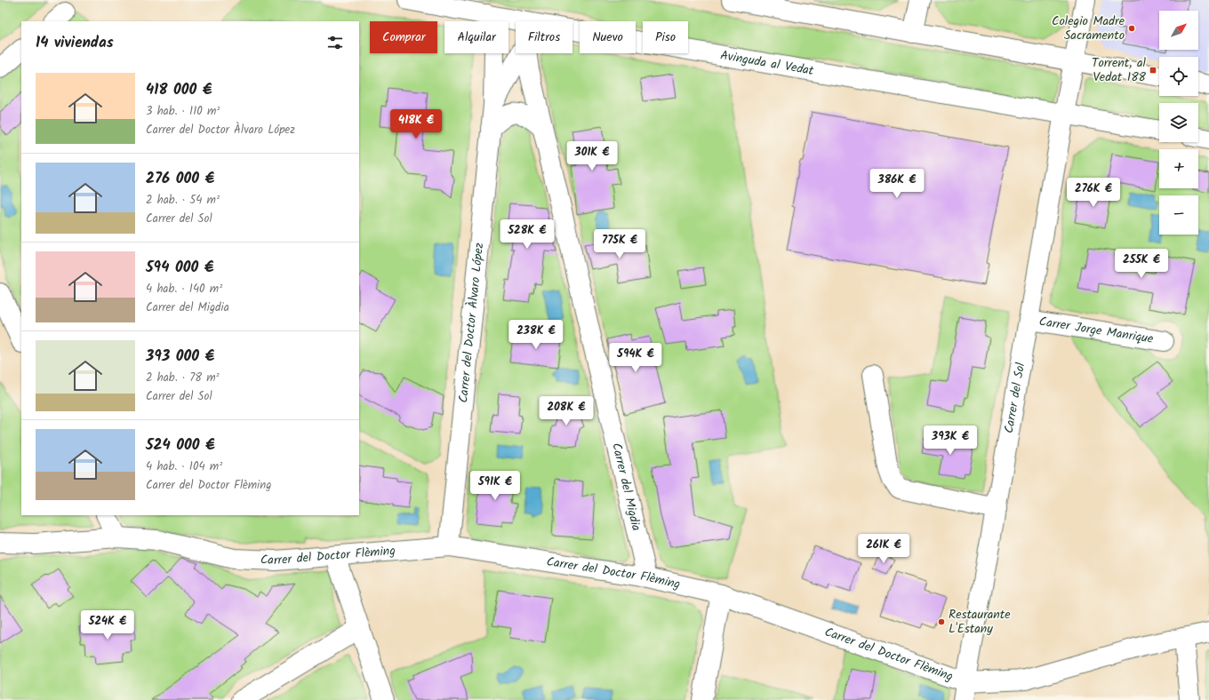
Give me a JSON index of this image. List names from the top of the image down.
{
  "streets": {
    "street": [
      "Avinguda al Vedat",
      "Carrer del Doctor Àlvaro López",
      "Carrer Jorge Manrique",
      "Carrer del Sol",
      "Carrer del Migdia",
      "Carrer del Doctor Flèming"
    ]
  },
  "crossings": [
    ["Avinguda al Vedat", "Carrer del Doctor Àlvaro López"],
    ["Avinguda al Vedat", "Carrer del Sol"],
    ["Carrer del Doctor Àlvaro López", "Carrer del Doctor Flèming"],
    ["Carrer Jorge Manrique", "Carrer del Sol"],
    ["Carrer del Sol", "Carrer del Doctor Flèming"],
    ["Carrer del Migdia", "Carrer del Doctor Flèming"]
  ],
  "places": {
    "other": ["Colegio Madre Sacramento", "Restaurante L'Estany"],
    "transit": ["Torrent, al Vedat 188"]
  },
  "north": "top right",
  "page": {
    "map_buttons": ["+", "−"],
    "chip": [
      "Comprar",
      "Alquilar",
      "Filtros",
      "Nuevo",
      "Piso"
    ],
    "heading": "14 viviendas",
    "list": [
      {
        "name": "418 000 €",
        "note": "3 hab. · 110 m² · Carrer del Doctor Àlvaro López"
      },
      {
        "name": "276 000 €",
        "note": "2 hab. · 54 m² · Carrer del Sol"
      },
      {
        "name": "594 000 €",
        "note": "4 hab. · 140 m² · Carrer del Migdia"
      },
      {
        "name": "393 000 €",
        "note": "2 hab. · 78 m² · Carrer del Sol"
      },
      {
        "name": "524 000 €",
        "note": "4 hab. · 104 m² · Carrer del Doctor Flèming"
      }
    ],
    "price": [
      "418K €",
      "301K €",
      "386K €",
      "276K €",
      "528K €",
      "775K €",
      "255K €",
      "238K €",
      "594K €",
      "208K €",
      "393K €",
      "591K €",
      "261K €",
      "524K €"
    ]
  }
}
